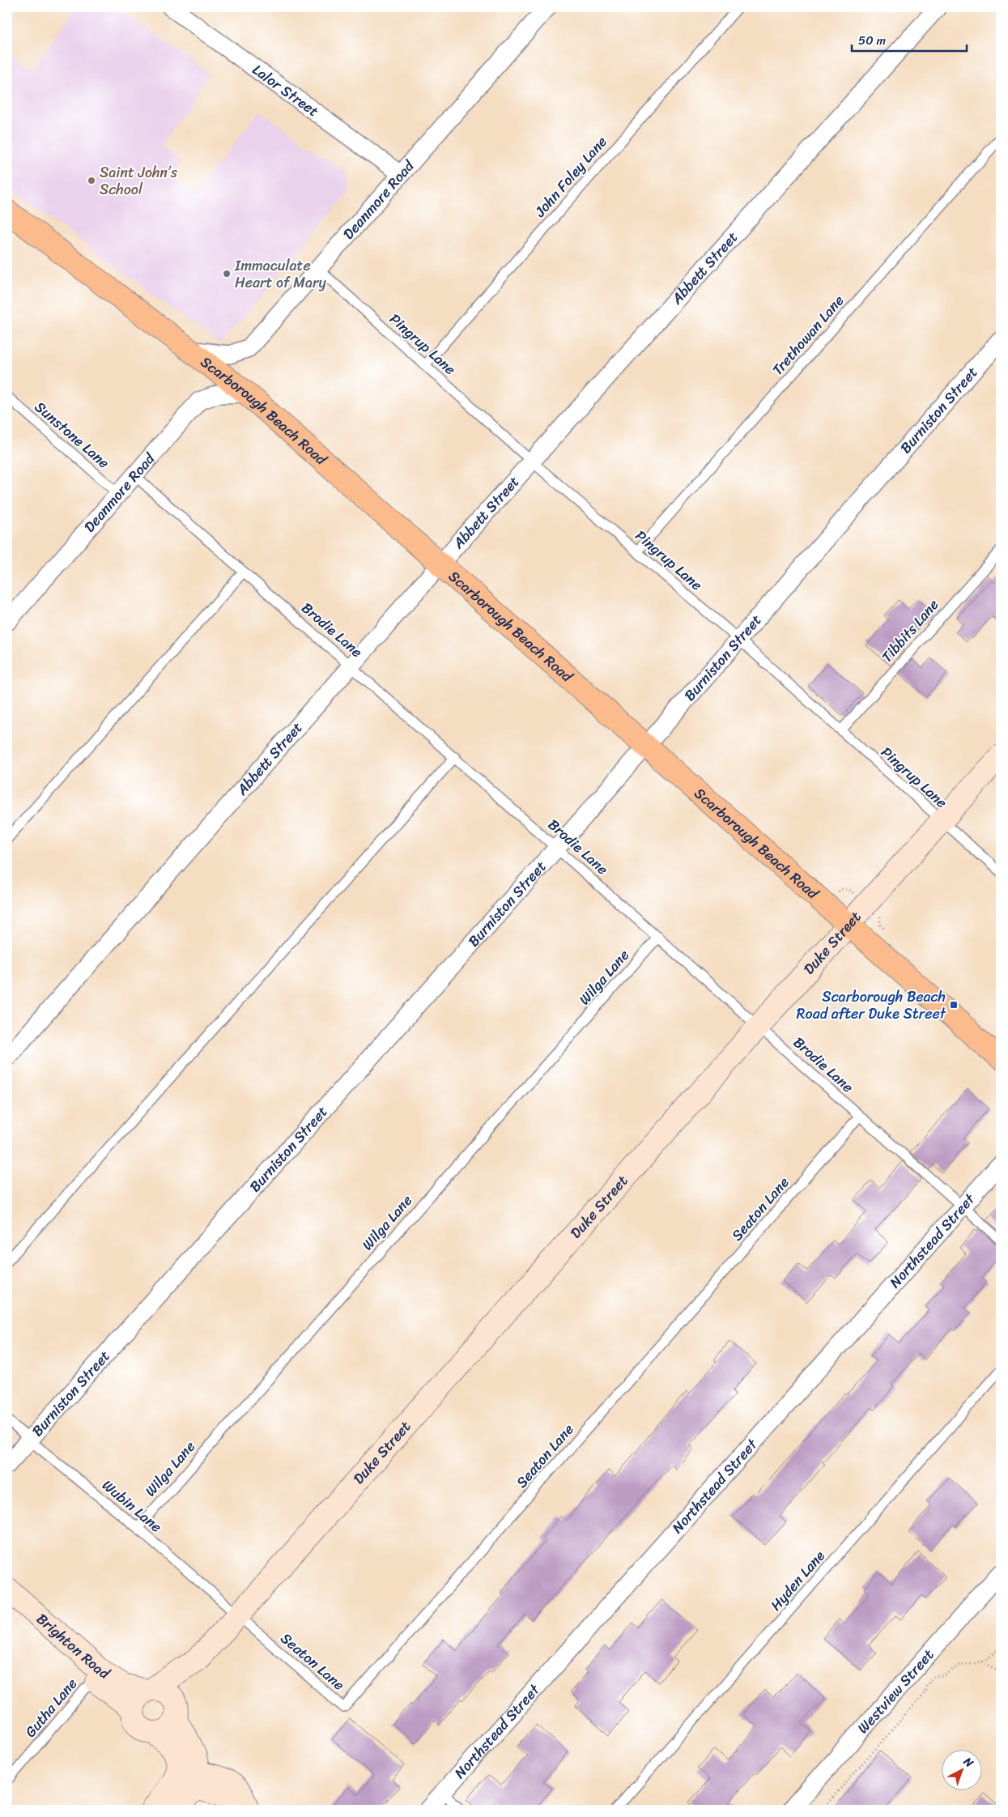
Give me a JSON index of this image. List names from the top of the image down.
{
  "streets": {
    "main road": ["Scarborough Beach Road", "Duke Street", "Brighton Road"],
    "street": [
      "Lalor Street",
      "Deanmore Road",
      "Abbett Street",
      "Burniston Street",
      "Northstead Street",
      "Westview Street"
    ],
    "lane": [
      "John Foley Lane",
      "Trethowan Lane",
      "Pingrup Lane",
      "Sunstone Lane",
      "Brodie Lane",
      "Tibbits Lane",
      "Wilga Lane",
      "Seaton Lane",
      "Wubin Lane",
      "Hyden Lane",
      "Gutha Lane"
    ]
  },
  "crossings": [
    ["Lalor Street", "Deanmore Road"],
    ["John Foley Lane", "Pingrup Lane"],
    ["Deanmore Road", "Pingrup Lane"],
    ["Deanmore Road", "Scarborough Beach Road"],
    ["Deanmore Road", "Sunstone Lane"],
    ["Deanmore Road", "Brodie Lane"],
    ["Abbett Street", "Pingrup Lane"],
    ["Abbett Street", "Scarborough Beach Road"],
    ["Abbett Street", "Brodie Lane"],
    ["Trethowan Lane", "Pingrup Lane"],
    ["Pingrup Lane", "Burniston Street"],
    ["Pingrup Lane", "Tibbits Lane"],
    ["Pingrup Lane", "Duke Street"],
    ["Burniston Street", "Scarborough Beach Road"],
    ["Burniston Street", "Brodie Lane"],
    ["Burniston Street", "Wubin Lane"],
    ["Scarborough Beach Road", "Duke Street"],
    ["Brodie Lane", "Duke Street"],
    ["Brodie Lane", "Wilga Lane"],
    ["Brodie Lane", "Seaton Lane"],
    ["Brodie Lane", "Northstead Street"],
    ["Duke Street", "Seaton Lane"],
    ["Duke Street", "Wubin Lane"],
    ["Duke Street", "Brighton Road"],
    ["Wilga Lane", "Wubin Lane"],
    ["Seaton Lane", "Wubin Lane"],
    ["Brighton Road", "Gutha Lane"]
  ],
  "places": {
    "other": ["Saint John’s School", "Immaculate Heart of Mary"],
    "transit": ["Scarborough Beach Road after Duke Street"]
  },
  "scale_bar": "50 m",
  "north": "top right"
}
